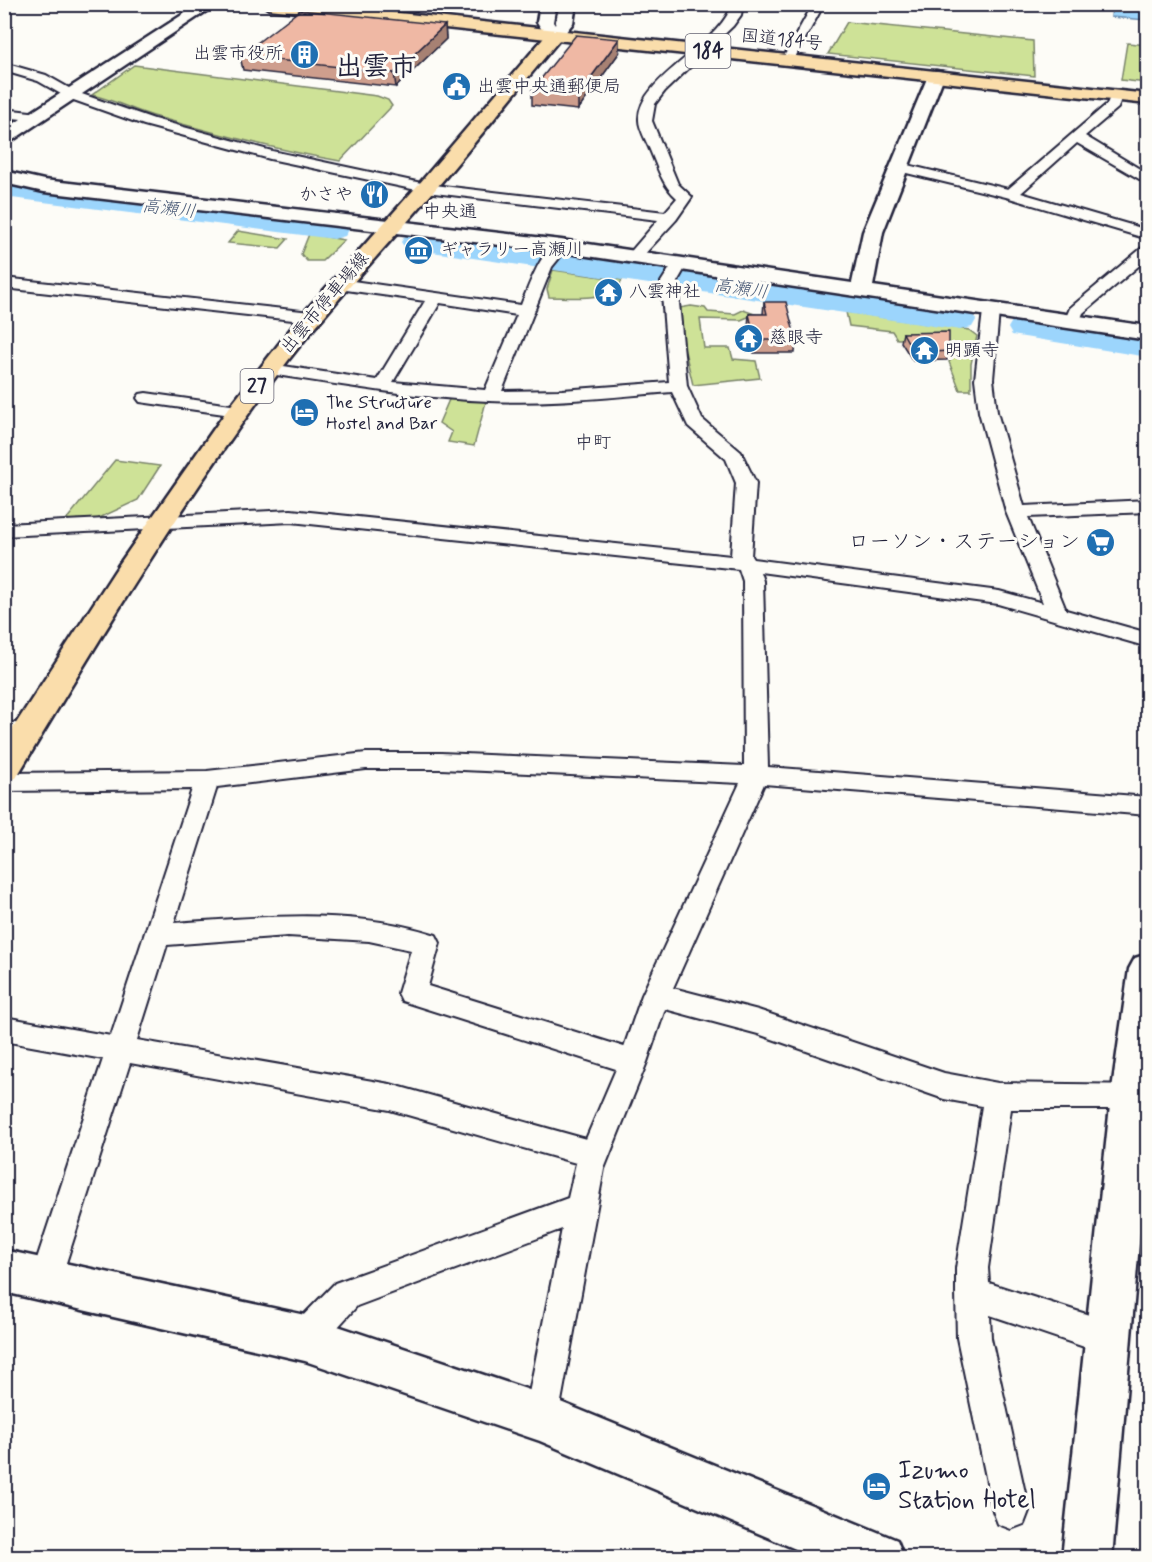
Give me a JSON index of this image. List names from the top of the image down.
{
  "streets": {
    "main road": [
      "国道184号",
      "184",
      "出雲市停車場線",
      "27"
    ]
  },
  "crossings": [
    ["国道184号", "出雲市停車場線"]
  ],
  "districts": ["出雲市", "中央通", "中町"],
  "water": ["高瀬川"],
  "places": {
    "building": ["出雲市役所"],
    "public building": ["出雲中央通郵便局"],
    "restaurant": ["かさや"],
    "museum": ["ギャラリー高瀬川"],
    "temple": ["八雲神社", "慈眼寺", "明顕寺"],
    "hotel": ["The Structure Hostel and Bar", "Izumo Station Hotel"],
    "supermarket": ["ローソン・ステーション"]
  }
}
